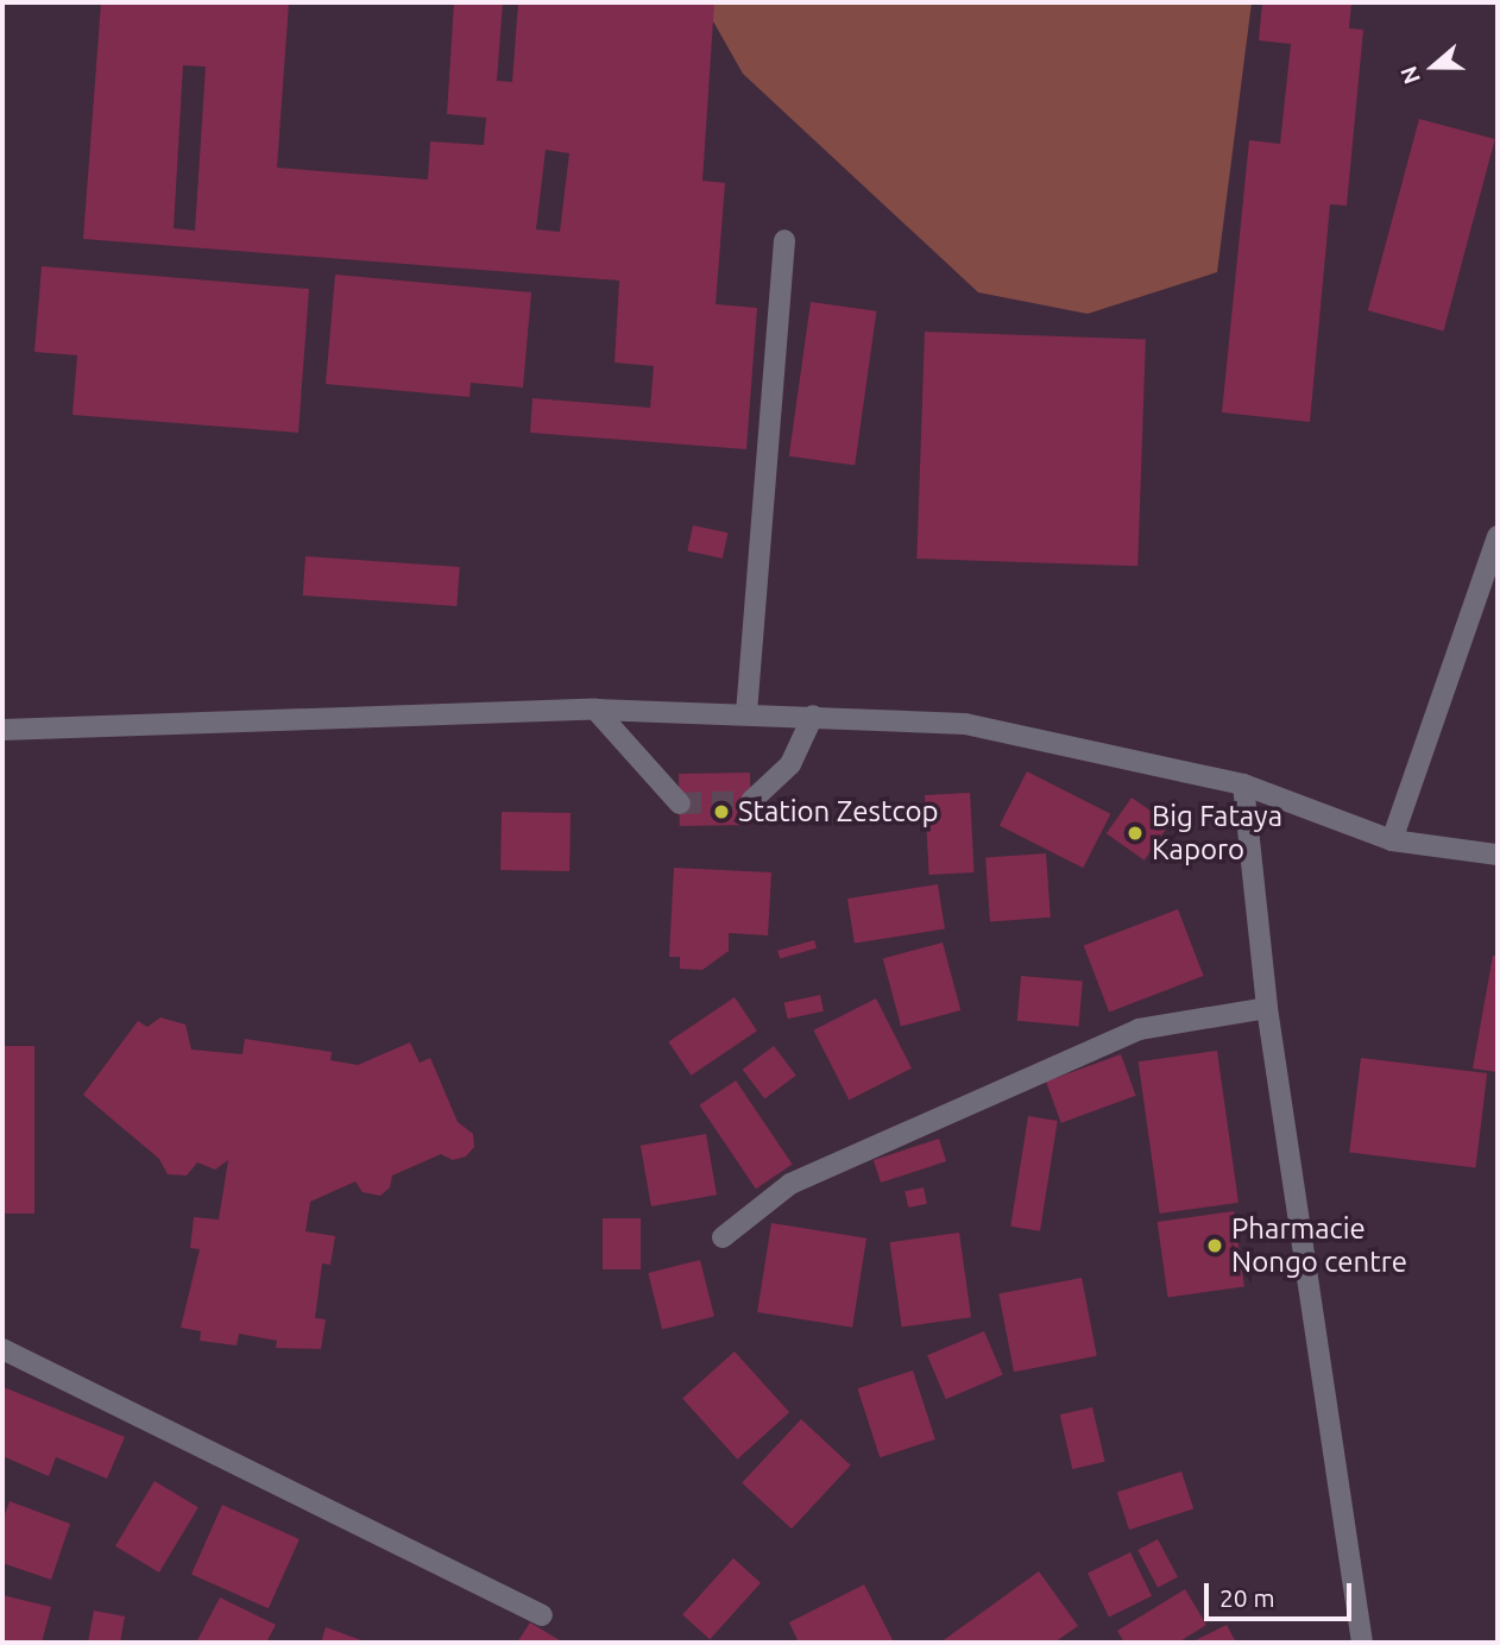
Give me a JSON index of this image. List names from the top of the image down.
{
  "places": ["Station Zestcop", "Big Fataya Kaporo", "Pharmacie Nongo centre"],
  "scale_bar": "20 m",
  "north": "left"
}
